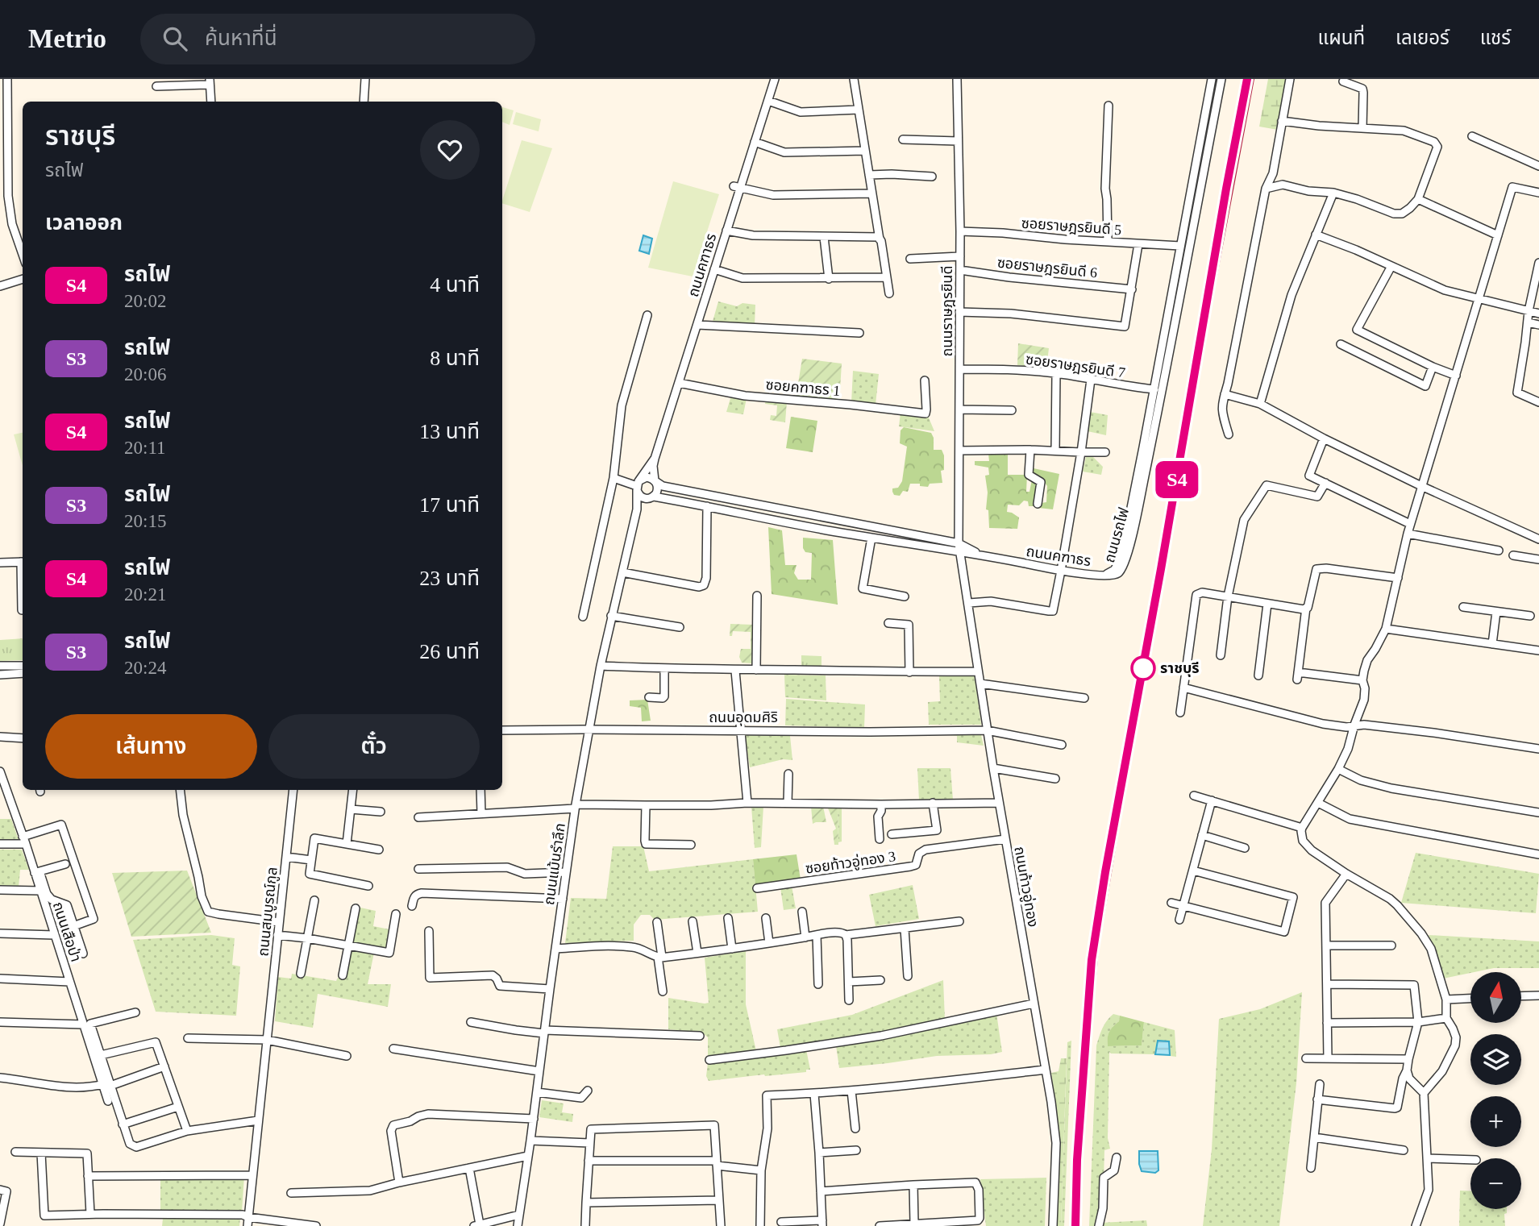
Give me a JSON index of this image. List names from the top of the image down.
{
  "streets": {
    "street": [
      "ซอยราษฎรยินดี 5",
      "ถนนคฑาธร",
      "ซอยราษฎรยินดี 6",
      "ถนนราษฎรยินดี",
      "ซอยราษฎรยินดี 7",
      "ซอยคฑาธร 1",
      "ถนนรถไฟ",
      "ถนนอุดมศิริ",
      "ซอยท้าวอู่ทอง 3",
      "ถนนแม้นรำลึก",
      "ถนนท้าวอู่ทอง",
      "ถนนสมบูรณ์กูล",
      "ถนนเสือป่า"
    ]
  },
  "crossings": [
    ["ซอยราษฎรยินดี 5", "ถนนราษฎรยินดี"],
    ["ซอยราษฎรยินดี 5", "ถนนรถไฟ"],
    ["ถนนคฑาธร", "ถนนราษฎรยินดี"],
    ["ถนนคฑาธร", "ซอยคฑาธร 1"],
    ["ถนนคฑาธร", "ถนนรถไฟ"],
    ["ถนนคฑาธร", "ถนนแม้นรำลึก"],
    ["ถนนคฑาธร", "ถนนท้าวอู่ทอง"],
    ["ซอยราษฎรยินดี 6", "ถนนราษฎรยินดี"],
    ["ถนนราษฎรยินดี", "ซอยราษฎรยินดี 7"],
    ["ถนนราษฎรยินดี", "ถนนท้าวอู่ทอง"],
    ["ซอยราษฎรยินดี 7", "ถนนรถไฟ"],
    ["ถนนอุดมศิริ", "ถนนแม้นรำลึก"],
    ["ถนนอุดมศิริ", "ถนนท้าวอู่ทอง"],
    ["ซอยท้าวอู่ทอง 3", "ถนนท้าวอู่ทอง"]
  ],
  "places": ["ราชบุรี"],
  "north": "top",
  "page": {
    "header": "Metrio",
    "search": "ค้นหาที่นี่",
    "nav": ["แผนที่", "เลเยอร์", "แชร์"],
    "on_map": "S4",
    "heading": [
      ["ราชบุรี", "รถไฟ"],
      "เวลาออก"
    ],
    "list": [
      {
        "mark": "S4",
        "name": "รถไฟ",
        "note": "20:02",
        "value": "4 นาที"
      },
      {
        "mark": "S3",
        "name": "รถไฟ",
        "note": "20:06",
        "value": "8 นาที"
      },
      {
        "mark": "S4",
        "name": "รถไฟ",
        "note": "20:11",
        "value": "13 นาที"
      },
      {
        "mark": "S3",
        "name": "รถไฟ",
        "note": "20:15",
        "value": "17 นาที"
      },
      {
        "mark": "S4",
        "name": "รถไฟ",
        "note": "20:21",
        "value": "23 นาที"
      },
      {
        "mark": "S3",
        "name": "รถไฟ",
        "note": "20:24",
        "value": "26 นาที"
      }
    ],
    "buttons": ["เส้นทาง", "ตั๋ว"],
    "map_buttons": ["+", "−"]
  }
}
